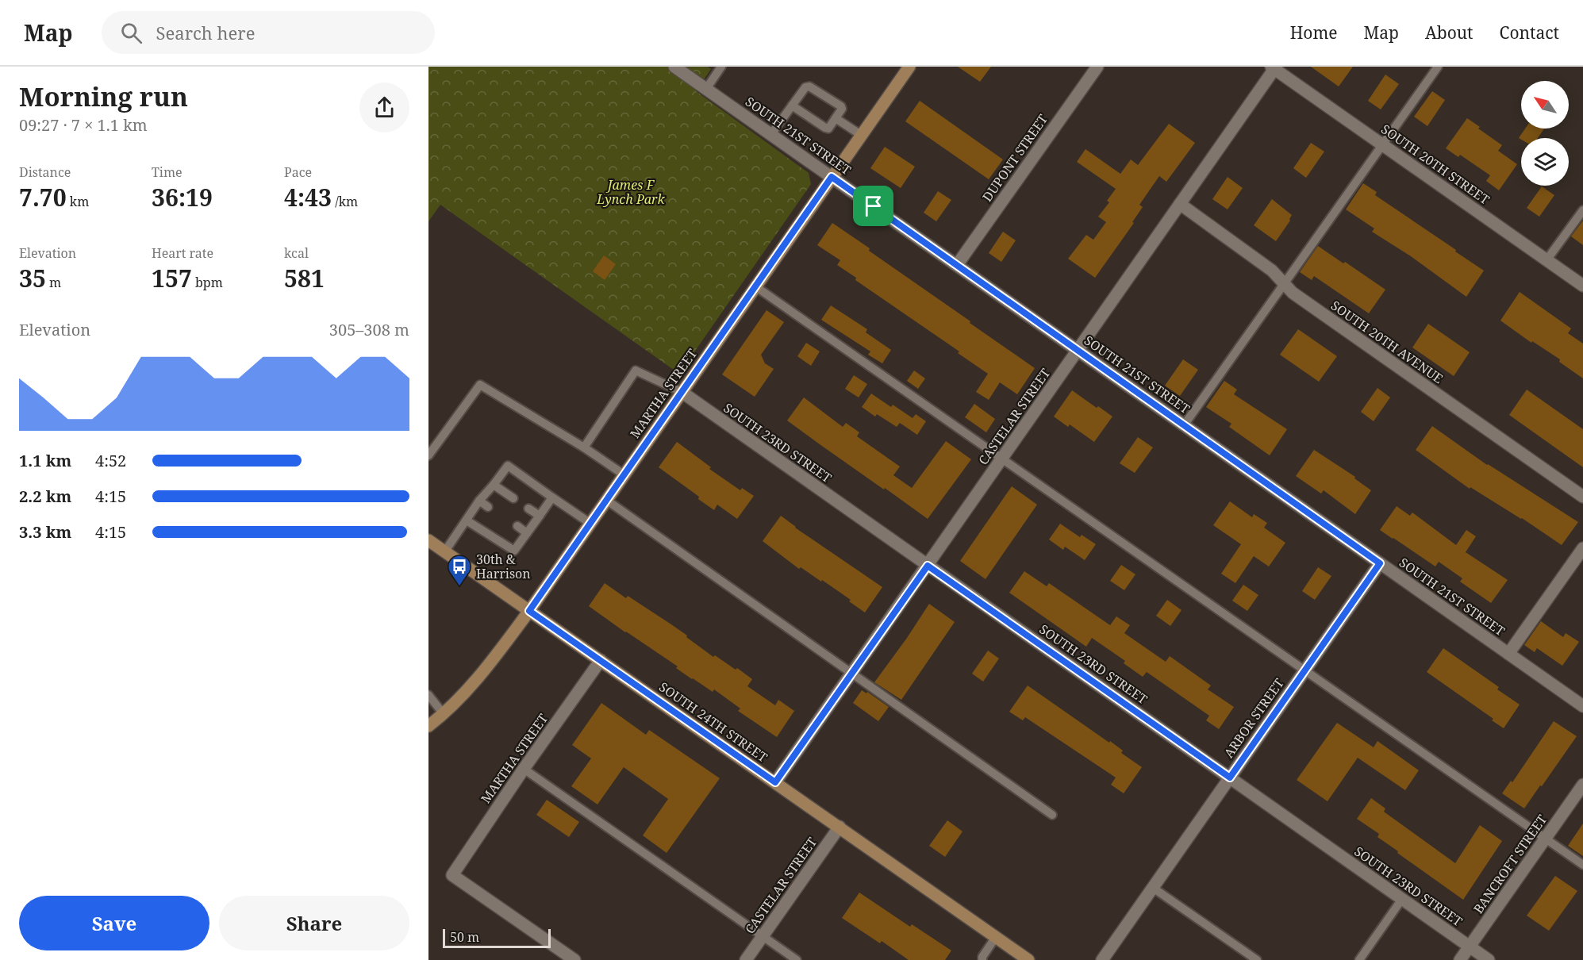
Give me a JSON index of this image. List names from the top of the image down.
{
  "streets": {
    "main road": ["MARTHA STREET", "SOUTH 24TH STREET"],
    "street": [
      "SOUTH 21ST STREET",
      "DUPONT STREET",
      "SOUTH 20TH STREET",
      "SOUTH 20TH AVENUE",
      "CASTELAR STREET",
      "SOUTH 23RD STREET",
      "ARBOR STREET",
      "BANCROFT STREET"
    ]
  },
  "crossings": [
    ["SOUTH 21ST STREET", "DUPONT STREET"],
    ["SOUTH 21ST STREET", "MARTHA STREET"],
    ["SOUTH 21ST STREET", "CASTELAR STREET"],
    ["SOUTH 21ST STREET", "ARBOR STREET"],
    ["SOUTH 20TH STREET", "CASTELAR STREET"],
    ["SOUTH 20TH AVENUE", "CASTELAR STREET"],
    ["MARTHA STREET", "SOUTH 23RD STREET"],
    ["MARTHA STREET", "SOUTH 24TH STREET"],
    ["CASTELAR STREET", "SOUTH 23RD STREET"],
    ["CASTELAR STREET", "SOUTH 24TH STREET"],
    ["SOUTH 23RD STREET", "ARBOR STREET"],
    ["SOUTH 23RD STREET", "BANCROFT STREET"]
  ],
  "parks": ["James F Lynch Park"],
  "places": {
    "bus stop": ["30th & Harrison"]
  },
  "scale_bar": "50 m",
  "north": "top left",
  "page": {
    "header": "Map",
    "search": "Search here",
    "nav": [
      "Home",
      "Map",
      "About",
      "Contact"
    ],
    "heading": ["Morning run", "09:27 · 7 × 1.1 km"],
    "stats": [
      ["Distance", "7.70 km"],
      ["Time", "36:19"],
      ["Pace", "4:43 /km"],
      ["Elevation", "35 m"],
      ["Heart rate", "157 bpm"],
      ["kcal", "581"]
    ],
    "chart": ["Elevation", "305–308 m"],
    "list": [
      {
        "name": "1.1 km",
        "note": "4:52"
      },
      {
        "name": "2.2 km",
        "note": "4:15"
      },
      {
        "name": "3.3 km",
        "note": "4:15"
      }
    ],
    "buttons": ["Save", "Share"],
    "scale": "50 m"
  }
}
